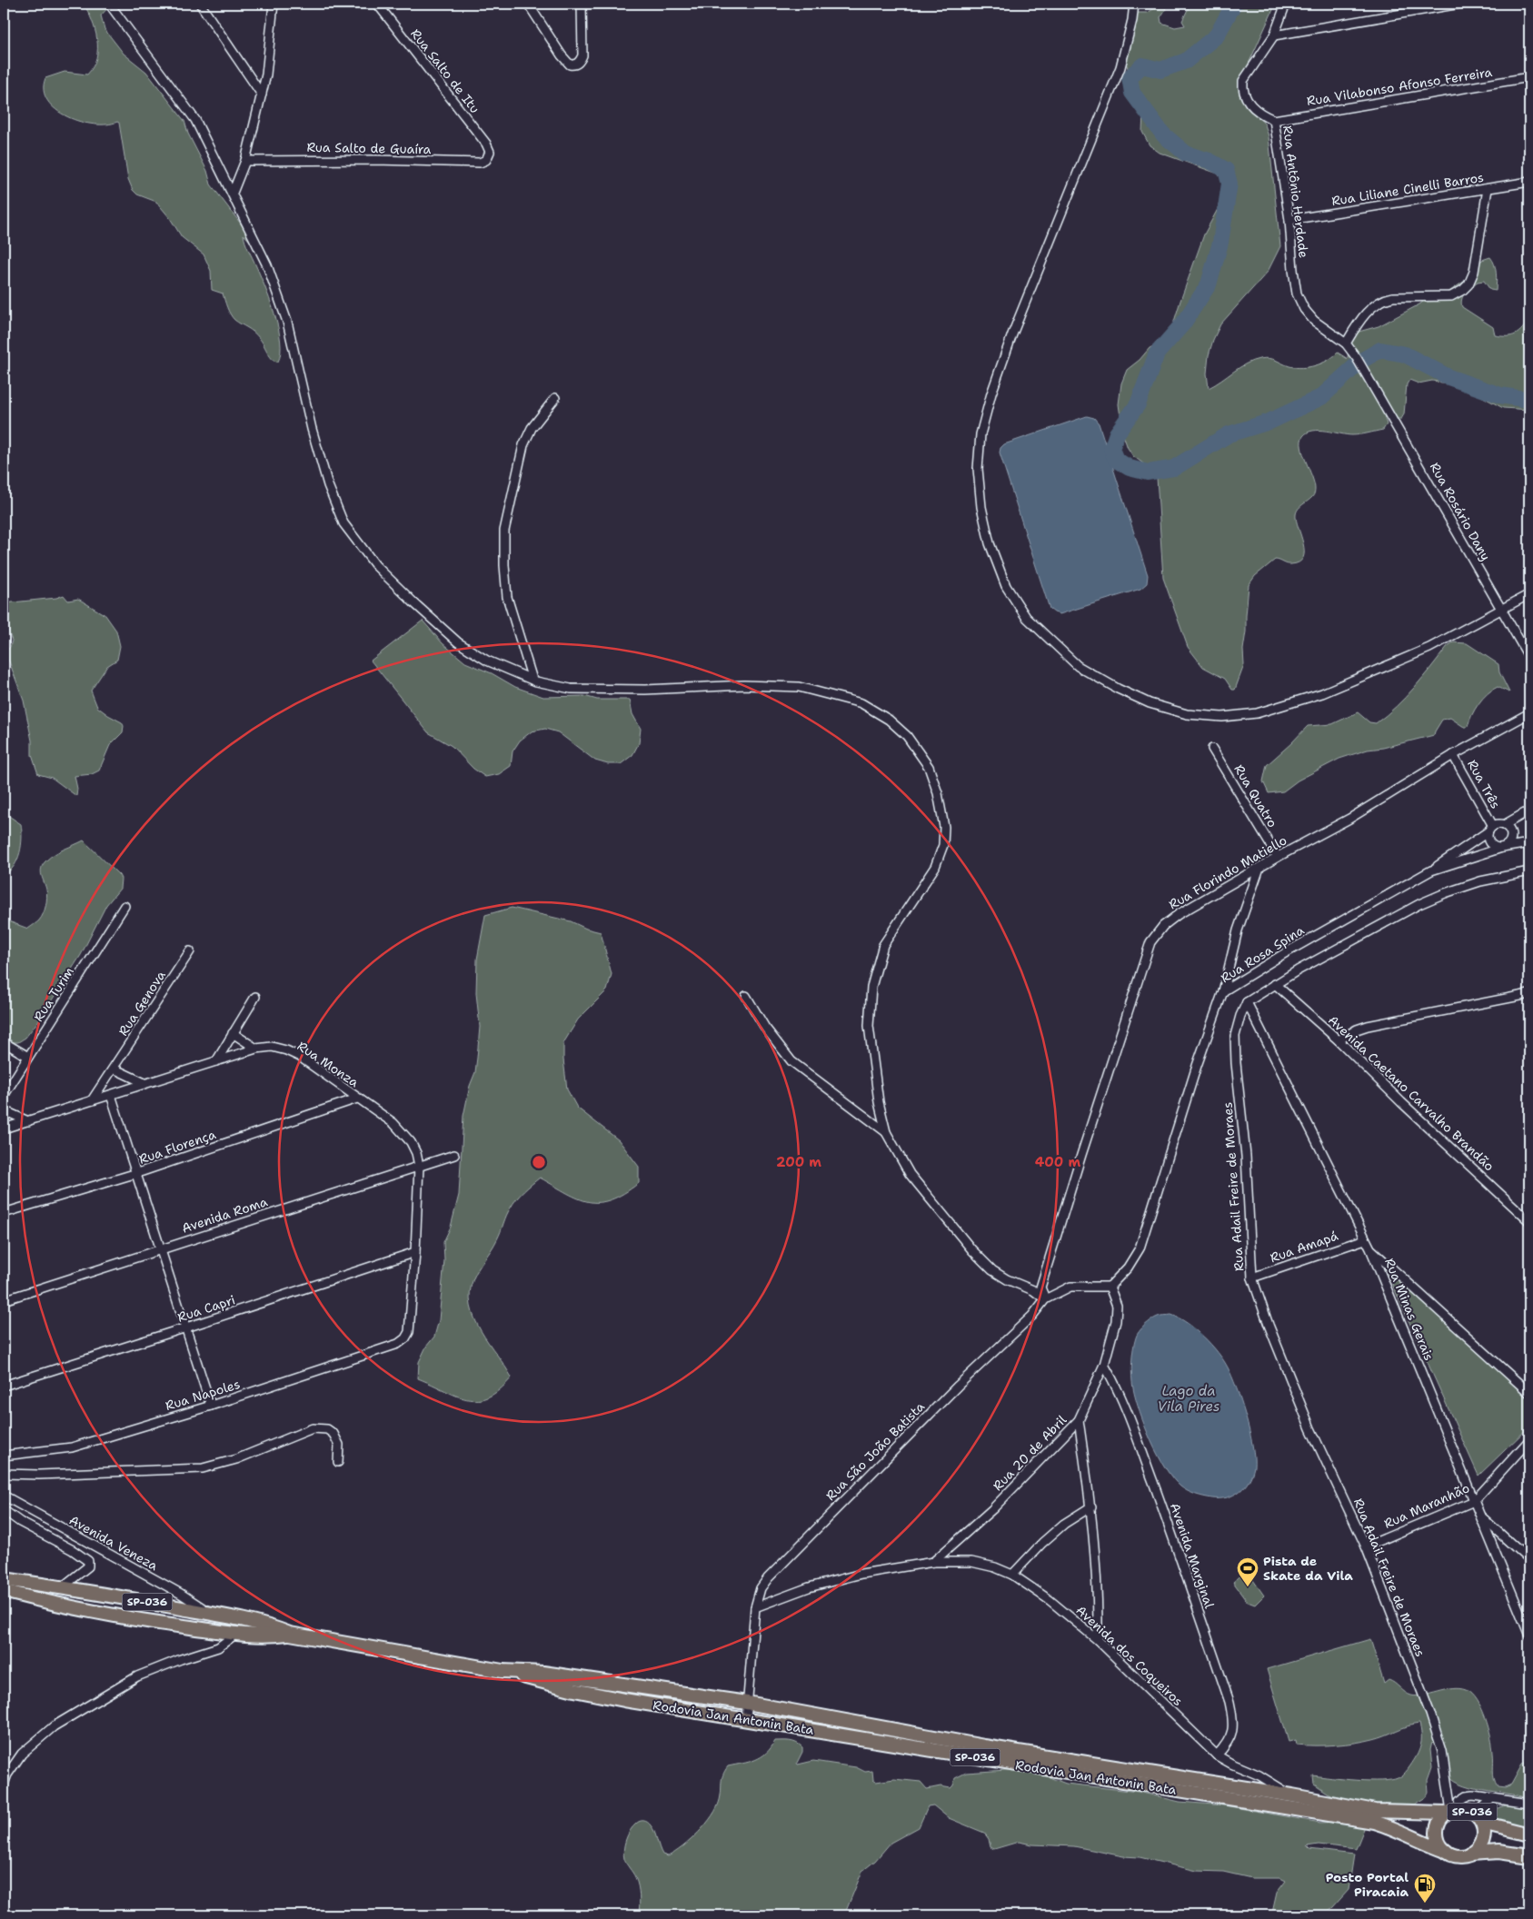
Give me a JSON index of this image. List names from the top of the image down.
{
  "streets": {
    "main road": ["SP-036", "Rodovia Jan Antonin Bata"],
    "street": [
      "Rua Salto de Itu",
      "Rua Vilabonso Afonso Ferreira",
      "Rua Salto de Guaíra",
      "Rua Liliane Cinelli Barros",
      "Rua Antônio Herdade",
      "Rua Rosário Dany",
      "Rua Três",
      "Rua Quatro",
      "Rua Florindo Matiello",
      "Rua Rosa Spina",
      "Rua Turim",
      "Rua Genova",
      "Rua Monza",
      "Avenida Caetano Carvalho Brandão",
      "Rua Florença",
      "Rua Adail Freire de Moraes",
      "Avenida Roma",
      "Rua Amapá",
      "Rua Capri",
      "Rua Minas Gerais",
      "Rua Napoles",
      "Rua São João Batista",
      "Rua 20 de Abril",
      "Rua Maranhão",
      "Avenida Veneza",
      "Avenida Marginal",
      "Avenida dos Coqueiros"
    ]
  },
  "crossings": [
    ["Rua Salto de Itu", "Rua Salto de Guaíra"],
    ["Rua Vilabonso Afonso Ferreira", "Rua Antônio Herdade"],
    ["Rua Liliane Cinelli Barros", "Rua Antônio Herdade"],
    ["Rua Antônio Herdade", "Rua Rosário Dany"],
    ["Rua Três", "Rua Florindo Matiello"],
    ["Rua Três", "Rua Rosa Spina"],
    ["Rua Quatro", "Rua Florindo Matiello"],
    ["Rua Florindo Matiello", "Rua São João Batista"],
    ["Rua Rosa Spina", "Rua São João Batista"],
    ["Rua Rosa Spina", "Rua 20 de Abril"],
    ["Rua Genova", "Rua Monza"],
    ["Rua Monza", "Rua Florença"],
    ["Rua Monza", "Avenida Roma"],
    ["Rua Monza", "Rua Capri"],
    ["Rua Monza", "Rua Napoles"],
    ["Rua Adail Freire de Moraes", "Rua Amapá"],
    ["Rua Adail Freire de Moraes", "Rua Minas Gerais"],
    ["Rua Adail Freire de Moraes", "Rua Maranhão"],
    ["Rua Adail Freire de Moraes", "SP-036"],
    ["Rua Adail Freire de Moraes", "Rodovia Jan Antonin Bata"],
    ["Rua Amapá", "Rua Minas Gerais"],
    ["Rua Minas Gerais", "Rua Maranhão"],
    ["Rua São João Batista", "Rua 20 de Abril"],
    ["Rua São João Batista", "Avenida dos Coqueiros"],
    ["Rua São João Batista", "Rodovia Jan Antonin Bata"],
    ["Rua 20 de Abril", "Avenida Marginal"],
    ["Rua 20 de Abril", "Avenida dos Coqueiros"],
    ["Avenida Veneza", "Rodovia Jan Antonin Bata"],
    ["Avenida Marginal", "Avenida dos Coqueiros"],
    ["SP-036", "Rodovia Jan Antonin Bata"],
    ["Avenida dos Coqueiros", "Rodovia Jan Antonin Bata"]
  ],
  "water": ["Lago da Vila Pires"],
  "places": {
    "sports": ["Pista de Skate da Vila"],
    "fuel station": ["Posto Portal Piracaia"]
  },
  "rings": ["200 m", "400 m"]
}
